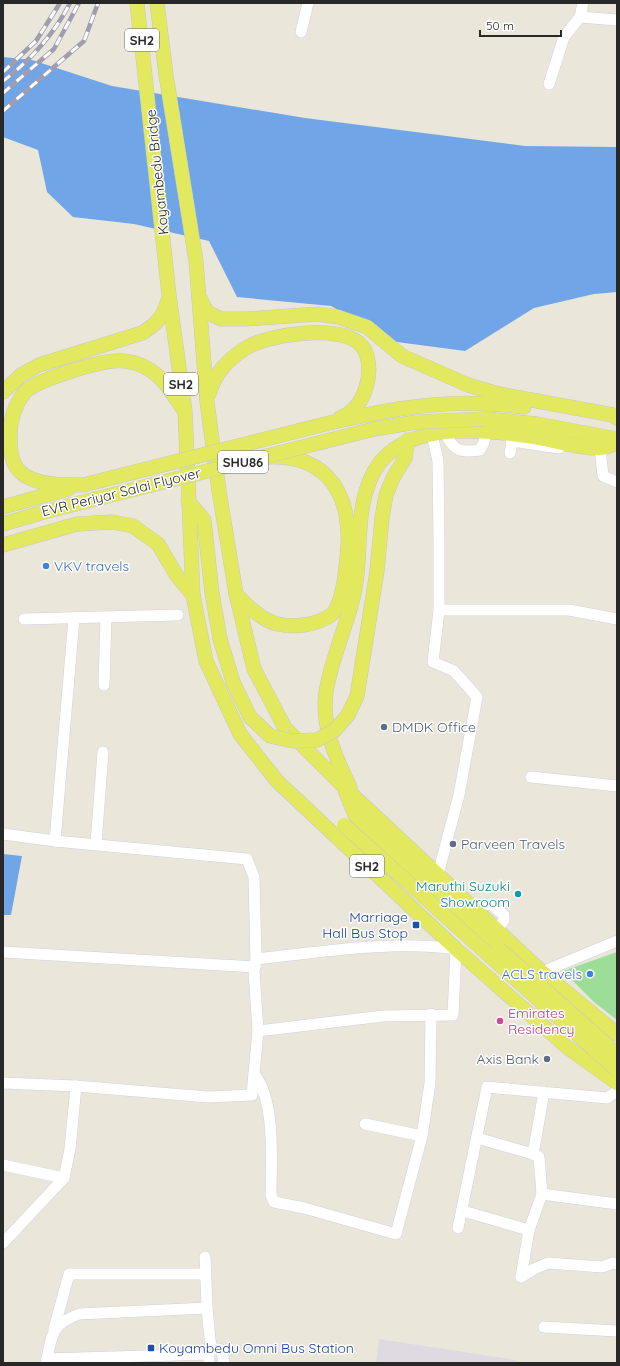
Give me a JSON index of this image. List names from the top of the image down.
{
  "streets": {
    "main road": [
      "SH2",
      "Koyambedu Bridge",
      "SHU86",
      "EVR Periyar Salai Flyover"
    ]
  },
  "crossings": [
    ["SH2", "Koyambedu Bridge"]
  ],
  "places": {
    "other": [
      "VKV travels",
      "DMDK Office",
      "Parveen Travels",
      "Maruthi Suzuki Showroom",
      "ACLS travels",
      "Emirates Residency",
      "Axis Bank"
    ],
    "transit": ["Marriage Hall Bus Stop", "Koyambedu Omni Bus Station"]
  },
  "scale_bar": "50 m"
}
